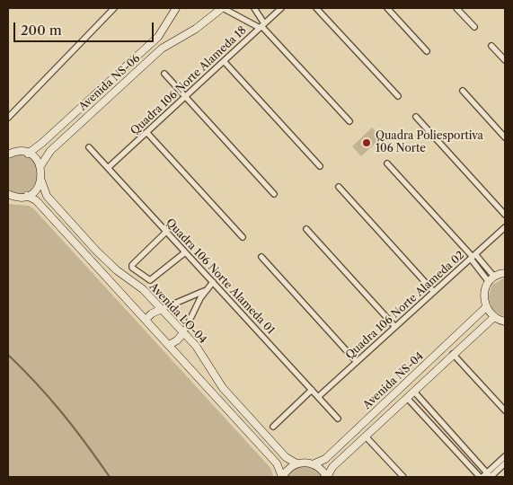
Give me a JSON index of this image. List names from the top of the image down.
{
  "streets": {
    "street": [
      "Quadra 106 Norte Alameda 18",
      "Avenida NS-06",
      "Quadra 106 Norte Alameda 01",
      "Quadra 106 Norte Alameda 02",
      "Avenida LO-04",
      "Avenida NS-04"
    ]
  },
  "crossings": [
    ["Quadra 106 Norte Alameda 18", "Quadra 106 Norte Alameda 01"],
    ["Quadra 106 Norte Alameda 01", "Quadra 106 Norte Alameda 02"]
  ],
  "places": ["Quadra Poliesportiva 106 Norte"],
  "scale_bar": "200 m"
}
